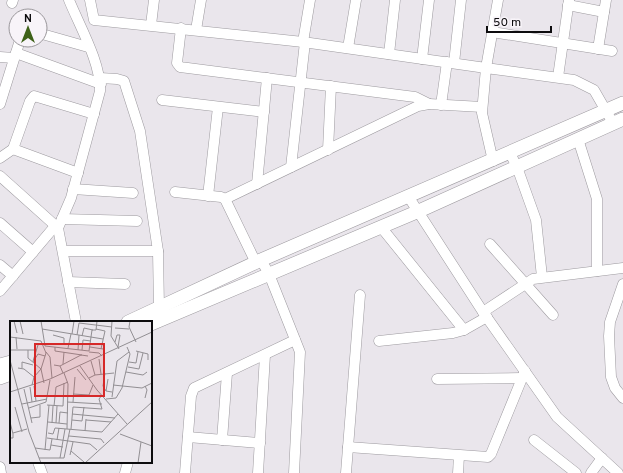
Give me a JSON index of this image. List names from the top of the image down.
{
  "scale_bar": "50 m",
  "north": "top"
}
